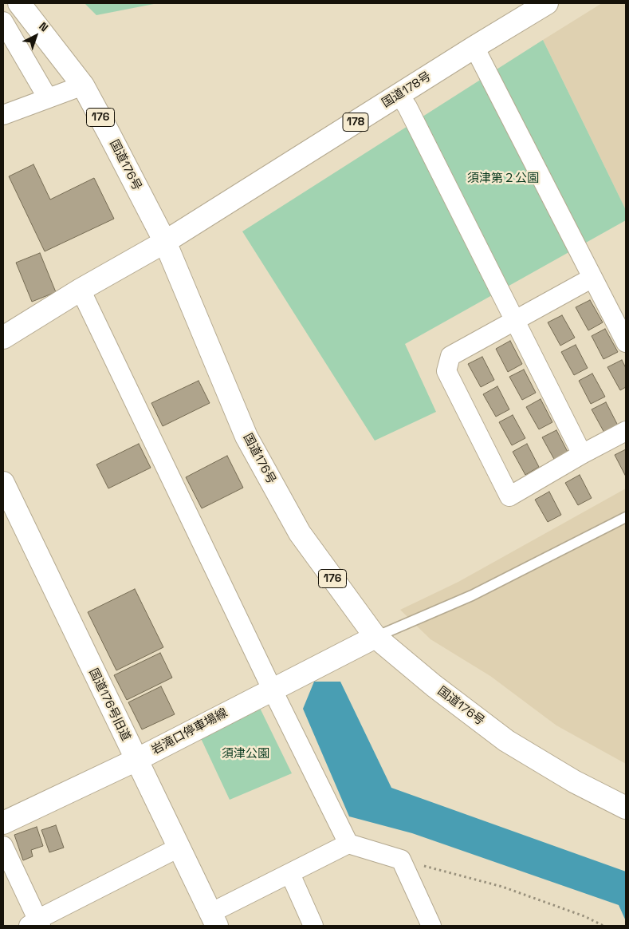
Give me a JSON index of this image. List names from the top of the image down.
{
  "streets": {
    "main road": [
      "国道178号",
      "176",
      "178",
      "国道176号",
      "国道176号旧道",
      "岩滝口停車場線"
    ]
  },
  "crossings": [
    ["国道178号", "国道176号"],
    ["国道176号", "岩滝口停車場線"],
    ["国道176号旧道", "岩滝口停車場線"]
  ],
  "parks": ["須津第２公園", "須津公園"],
  "north": "top right"
}
